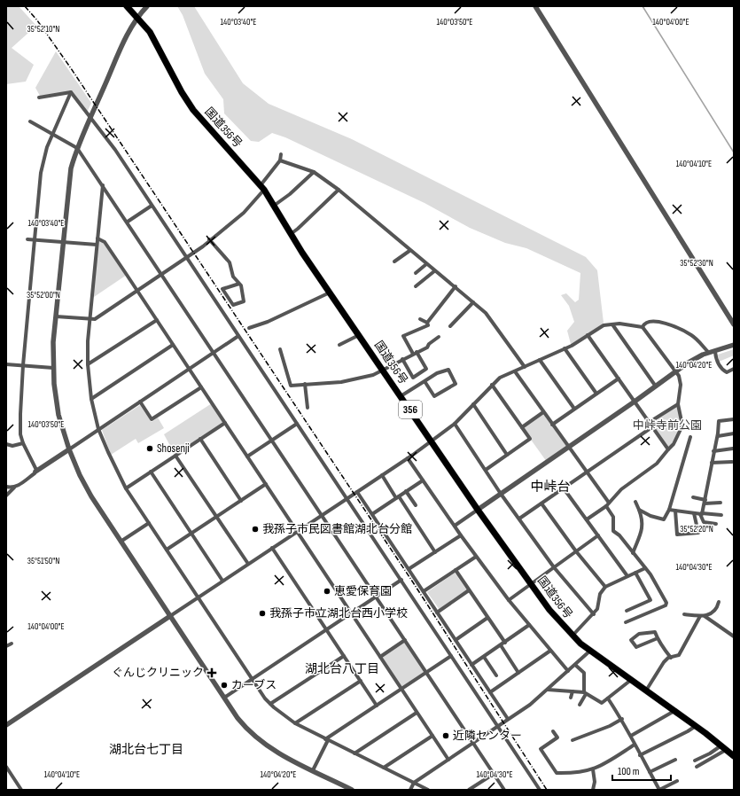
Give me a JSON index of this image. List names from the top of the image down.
{
  "streets": {
    "highway": ["国道356号", "356"]
  },
  "districts": ["中峠台", "湖北台八丁目", "湖北台七丁目"],
  "parks": ["中峠寺前公園"],
  "places": {
    "other": [
      "Shosenji",
      "我孫子市民図書館湖北台分館",
      "恵愛保育園",
      "我孫子市立湖北台西小学校",
      "カーブス",
      "近隣センター"
    ],
    "health": ["ぐんじクリニック"]
  },
  "scale_bar": "100 m",
  "coordinates": [
    "140°03'50\"E",
    "140°03'40\"E",
    "140°04'00\"E",
    "35°52'10\"N",
    "140°04'10\"E",
    "35°52'30\"N",
    "35°52'00\"N",
    "140°04'20\"E",
    "35°52'20\"N",
    "35°51'50\"N",
    "140°04'30\"E"
  ]
}
